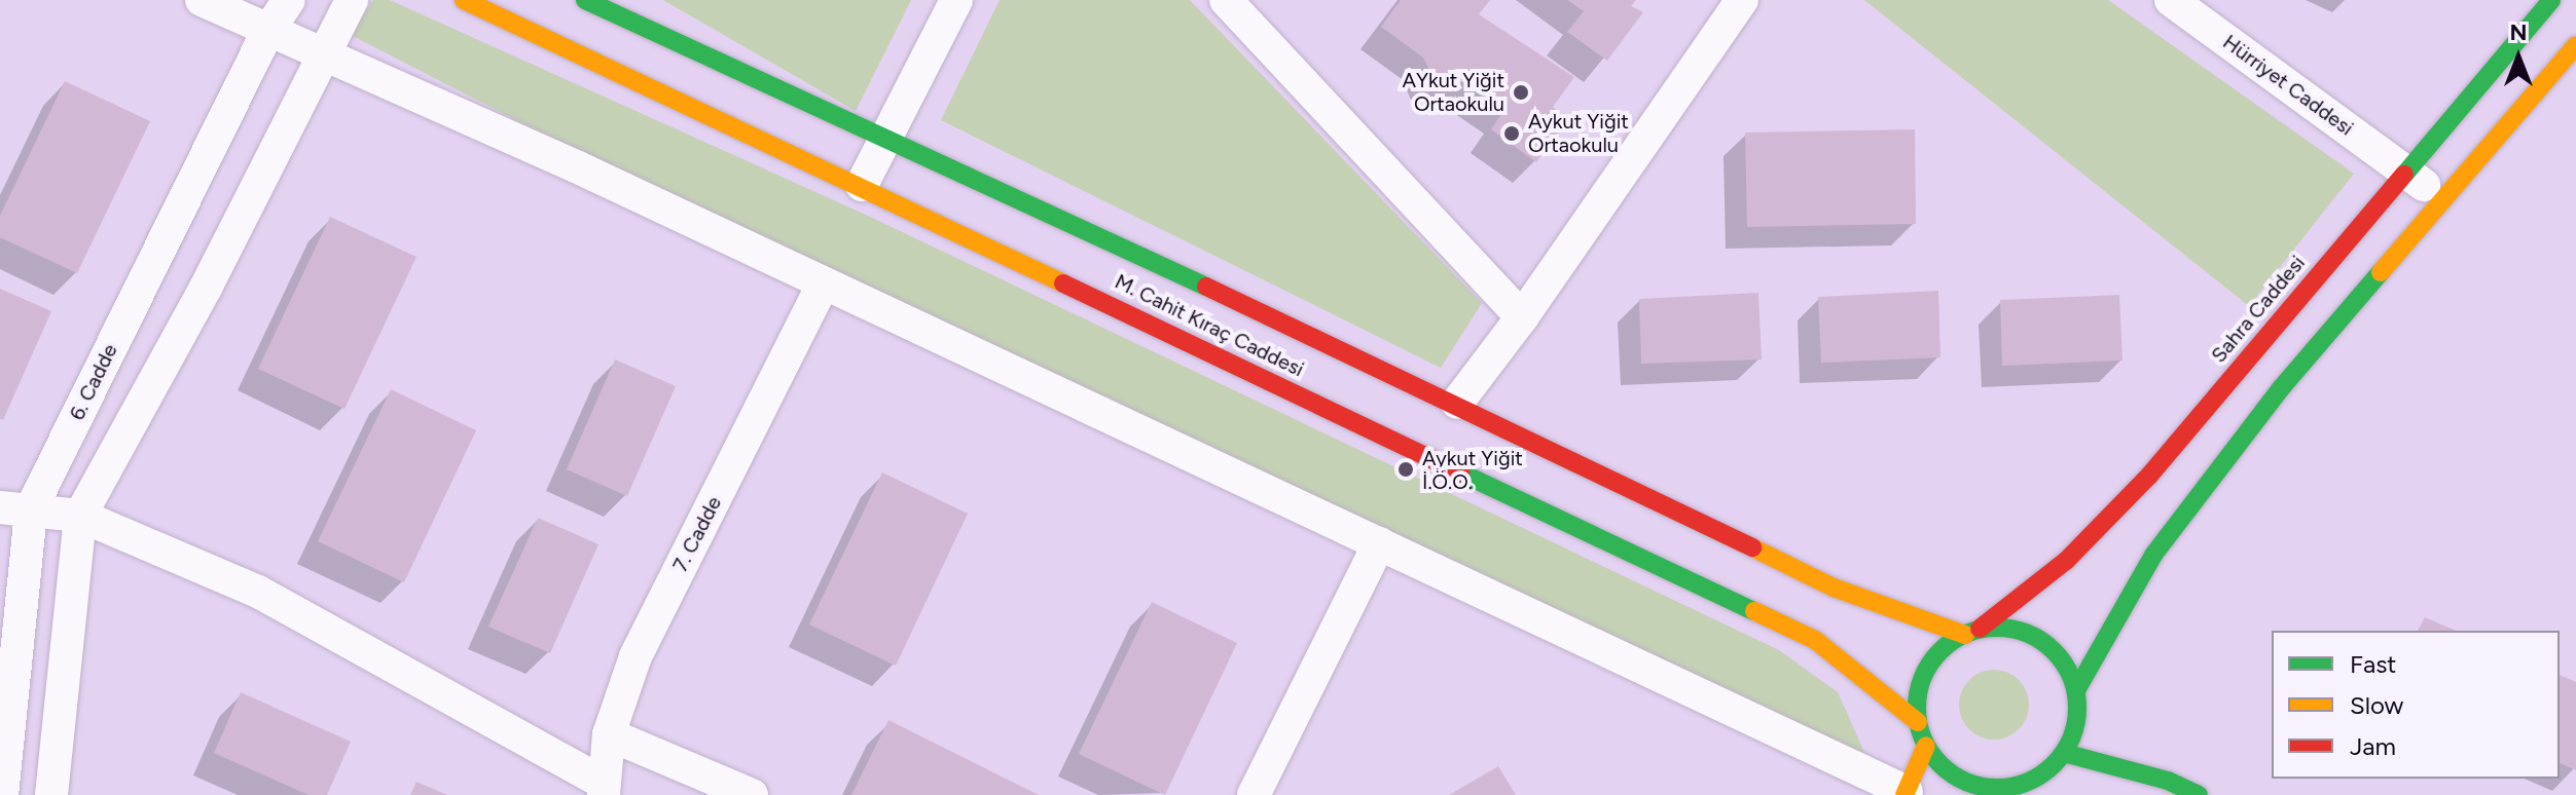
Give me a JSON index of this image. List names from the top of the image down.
{
  "streets": {
    "street": [
      "Hürriyet Caddesi",
      "Sahra Caddesi",
      "M. Cahit Kıraç Caddesi",
      "6. Cadde",
      "7. Cadde"
    ]
  },
  "crossings": [
    ["Hürriyet Caddesi", "Sahra Caddesi"],
    ["Sahra Caddesi", "M. Cahit Kıraç Caddesi"]
  ],
  "places": ["AYkut Yiğit Ortaokulu", "Aykut Yiğit Ortaokulu", "Aykut Yiğit İ.Ö.O."],
  "legend": ["Fast", "Slow", "Jam"],
  "north": "top"
}
